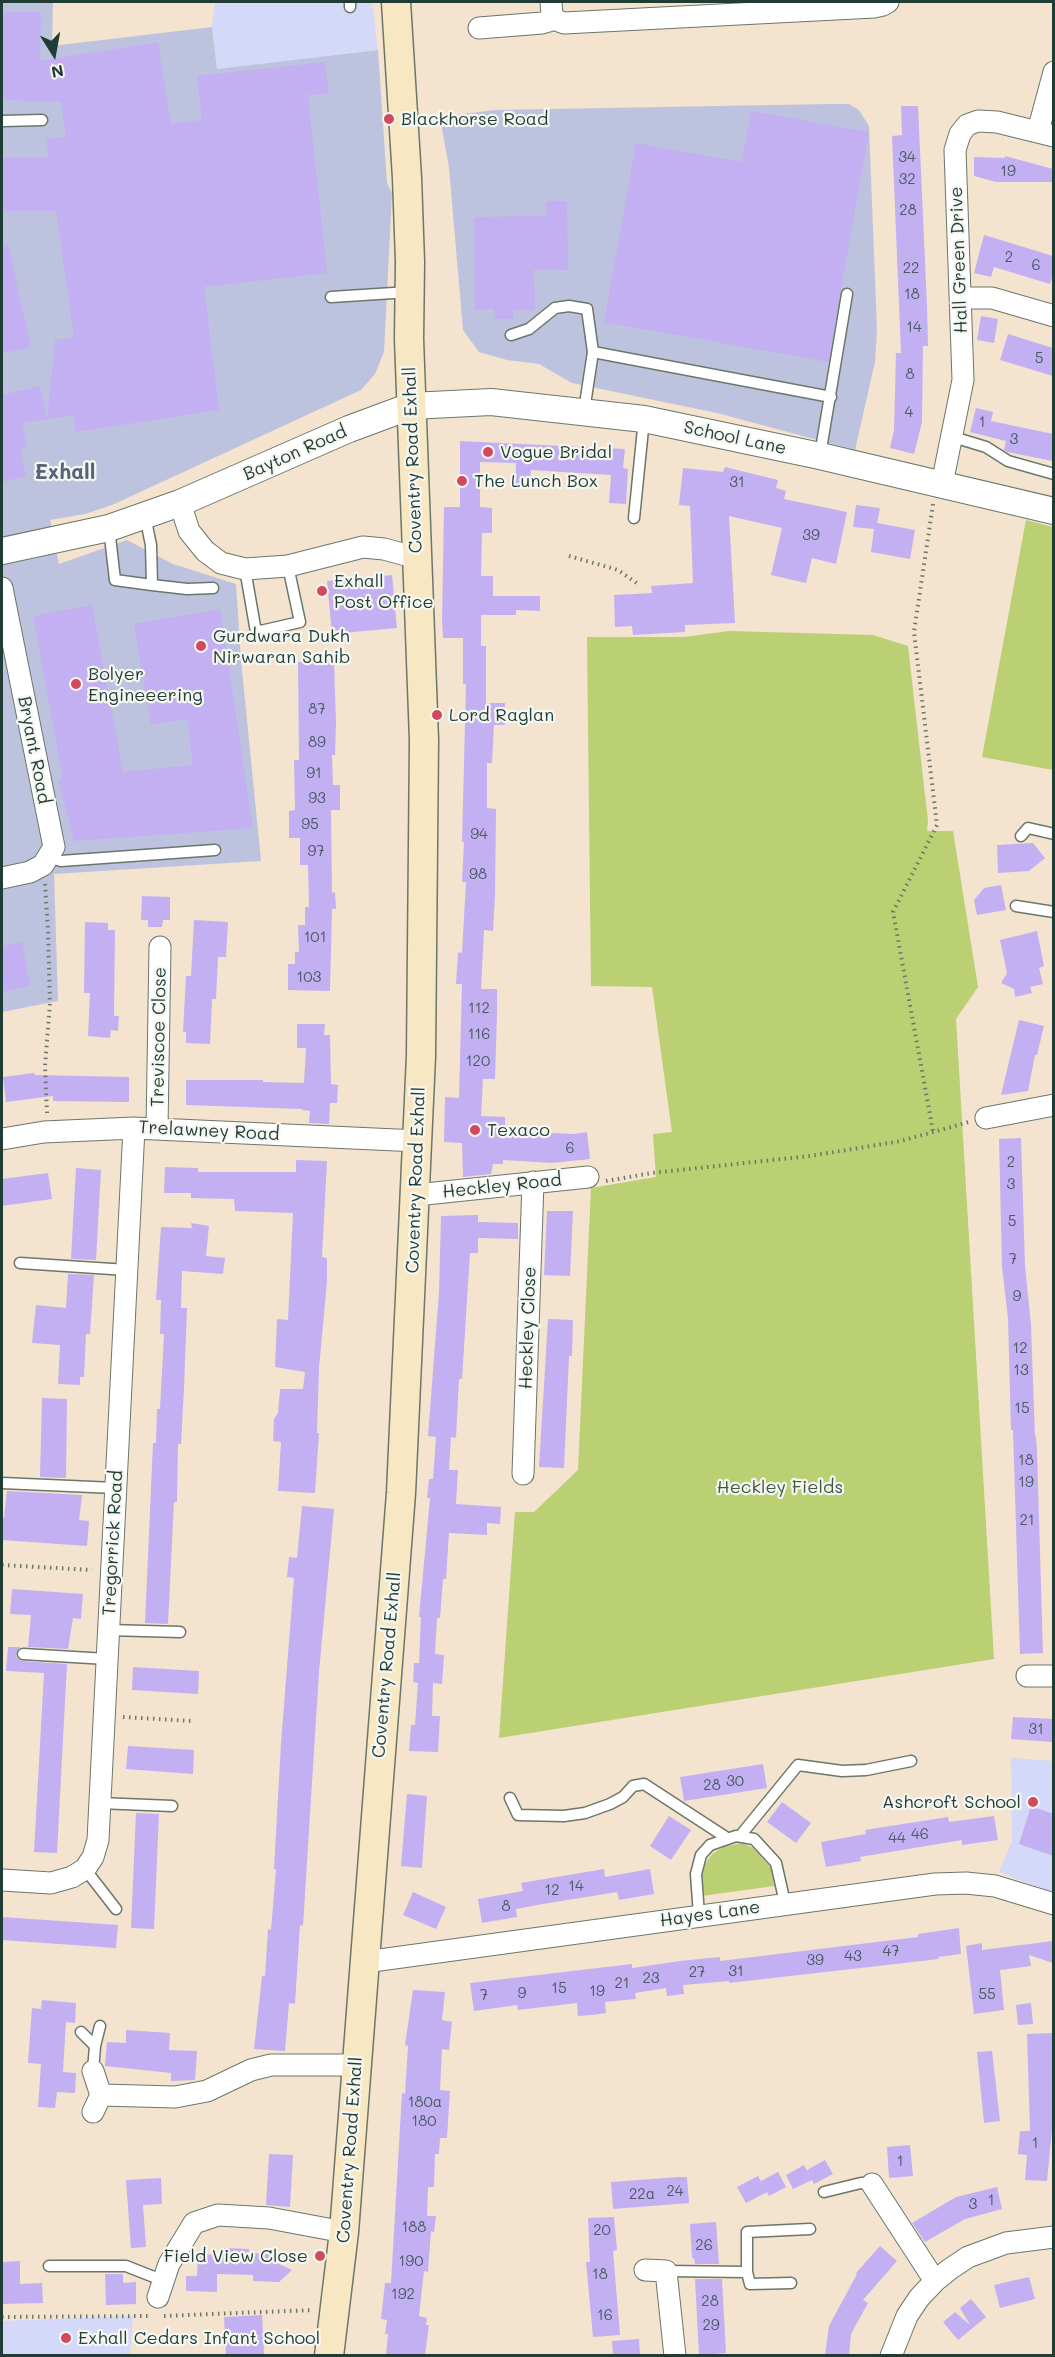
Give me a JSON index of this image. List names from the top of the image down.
{
  "streets": {
    "main road": ["Coventry Road Exhall"],
    "street": [
      "Hall Green Drive",
      "School Lane",
      "Bayton Road",
      "Bryant Road",
      "Treviscoe Close",
      "Trelawney Road",
      "Heckley Road",
      "Heckley Close",
      "Tregorrick Road",
      "Hayes Lane"
    ]
  },
  "crossings": [
    ["Hall Green Drive", "School Lane"],
    ["School Lane", "Bayton Road"],
    ["School Lane", "Coventry Road Exhall"],
    ["Bayton Road", "Coventry Road Exhall"],
    ["Coventry Road Exhall", "Trelawney Road"],
    ["Coventry Road Exhall", "Heckley Road"],
    ["Coventry Road Exhall", "Hayes Lane"],
    ["Treviscoe Close", "Trelawney Road"],
    ["Trelawney Road", "Tregorrick Road"],
    ["Heckley Road", "Heckley Close"]
  ],
  "districts": ["Exhall"],
  "parks": ["Heckley Fields"],
  "places": [
    "Blackhorse Road",
    "Vogue Bridal",
    "The Lunch Box",
    "Exhall Post Office",
    "Gurdwara Dukh Nirwaran Sahib",
    "Bolyer Engineeering",
    "Lord Raglan",
    "Texaco",
    "Ashcroft School",
    "Field View Close",
    "Exhall Cedars Infant School"
  ],
  "house_numbers": [
    "34",
    "19",
    "32",
    "28",
    "2",
    "6",
    "22",
    "18",
    "14",
    "5",
    "8",
    "4",
    "1",
    "3",
    "31",
    "39",
    "87",
    "89",
    "91",
    "93",
    "95",
    "94",
    "97",
    "98",
    "101",
    "103",
    "112",
    "116",
    "120",
    "6",
    "2",
    "3",
    "5",
    "7",
    "9",
    "12",
    "13",
    "15",
    "18",
    "19",
    "21",
    "31",
    "30",
    "28",
    "46",
    "44",
    "14",
    "12",
    "8",
    "47",
    "43",
    "39",
    "31",
    "27",
    "23",
    "21",
    "15",
    "19",
    "9",
    "55",
    "7",
    "180a",
    "180",
    "1",
    "1",
    "24",
    "22a",
    "1",
    "3",
    "188",
    "20",
    "26",
    "190",
    "18",
    "192",
    "28",
    "16",
    "29"
  ],
  "north": "bottom"
}
